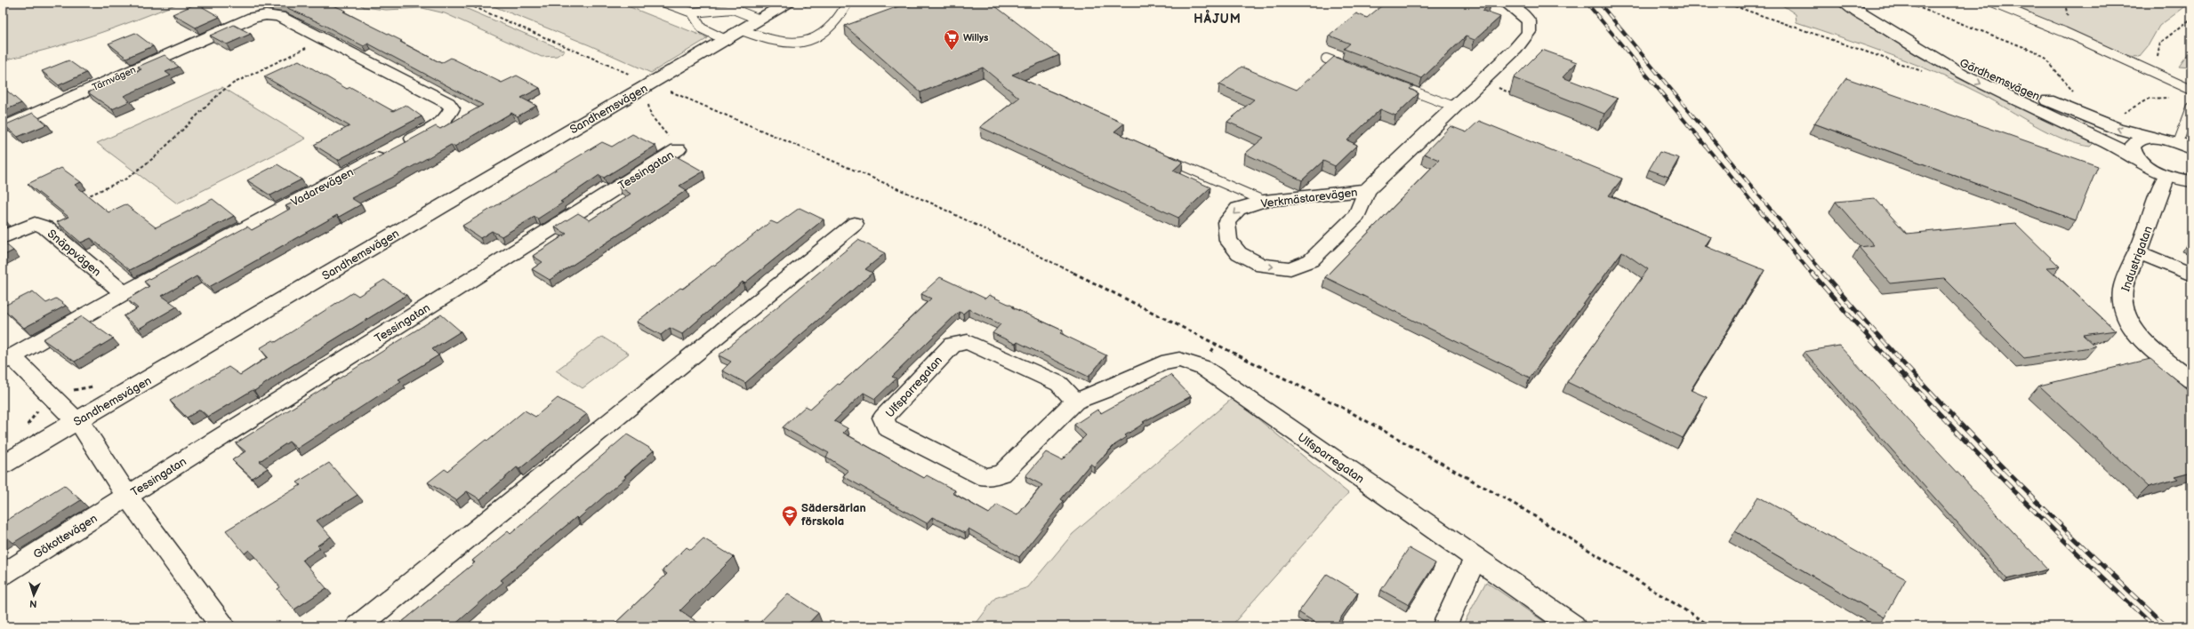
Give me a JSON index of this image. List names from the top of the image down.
{
  "streets": {
    "street": [
      "Tärnvägen",
      "Gärdhemsvägen",
      "Sandhemsvägen",
      "Tessingatan",
      "Vadarevägen",
      "Verkmästarevägen",
      "Snäppvägen",
      "Industrigatan",
      "Ulfsparregatan",
      "Gökottevägen"
    ]
  },
  "crossings": [
    ["Tärnvägen", "Vadarevägen"],
    ["Gärdhemsvägen", "Industrigatan"],
    ["Sandhemsvägen", "Tessingatan"],
    ["Tessingatan", "Vadarevägen"],
    ["Tessingatan", "Gökottevägen"],
    ["Vadarevägen", "Snäppvägen"]
  ],
  "districts": ["HÅJUM"],
  "places": {
    "supermarket": ["Willys"],
    "school or university": ["Sädersärlan förskola"]
  },
  "north": "bottom"
}
